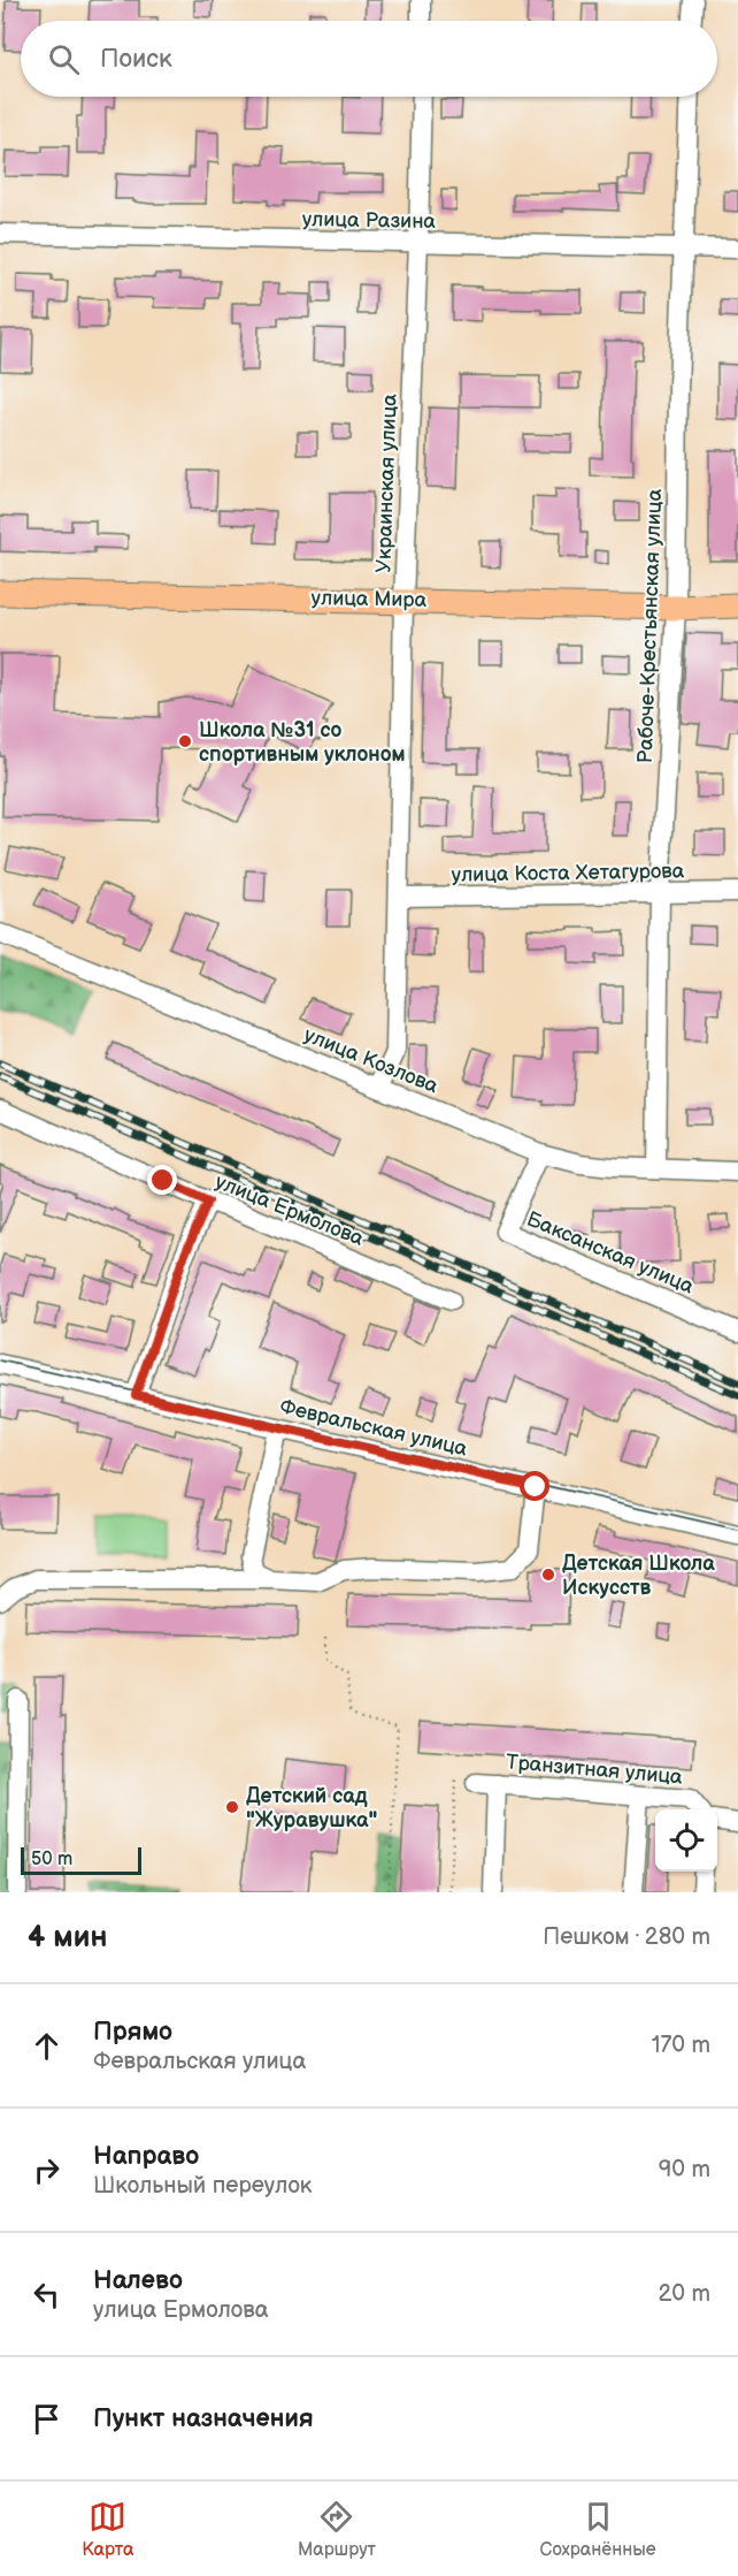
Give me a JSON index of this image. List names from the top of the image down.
{
  "streets": {
    "main road": ["улица Мира"],
    "street": [
      "улица Разина",
      "Украинская улица",
      "Рабоче-Крестьянская улица",
      "улица Коста Хетагурова",
      "улица Козлова",
      "улица Ермолова",
      "Баксанская улица",
      "Февральская улица",
      "Транзитная улица"
    ]
  },
  "crossings": [
    ["улица Разина", "Украинская улица"],
    ["улица Разина", "Рабоче-Крестьянская улица"],
    ["Украинская улица", "улица Мира"],
    ["Украинская улица", "улица Коста Хетагурова"],
    ["Украинская улица", "улица Козлова"],
    ["улица Мира", "Рабоче-Крестьянская улица"],
    ["Рабоче-Крестьянская улица", "улица Коста Хетагурова"],
    ["Рабоче-Крестьянская улица", "улица Козлова"],
    ["улица Козлова", "Баксанская улица"]
  ],
  "places": ["Школа №31 со спортивным уклоном", "Детская Школа Искусств", "Детский сад \"Журавушка\""],
  "scale_bar": "50 m",
  "page": {
    "search": "Поиск",
    "scale": "50 m",
    "heading": ["4 мин", "Пешком · 280 m"],
    "list": [
      ["Прямо", "Февральская улица", "170 m"],
      ["Направо", "Школьный переулок", "90 m"],
      ["Налево", "улица Ермолова", "20 m"],
      "Пункт назначения"
    ],
    "nav": ["Карта", "Маршрут", "Сохранённые"]
  }
}
